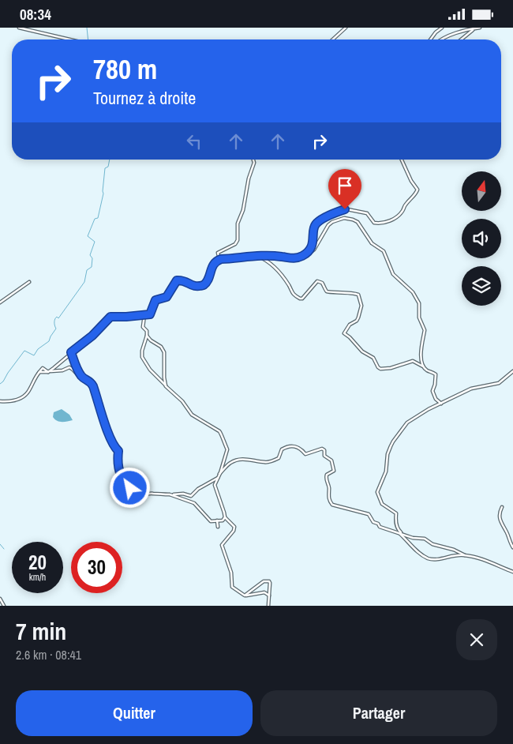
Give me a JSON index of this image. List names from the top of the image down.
{
  "north": "top",
  "page": {
    "status": "08:34",
    "turn": ["780 m", "Tournez à droite"],
    "speed": "20 km/h",
    "limit": "30",
    "heading": ["7 min", "2.6 km · 08:41"],
    "buttons": ["Quitter", "Partager"]
  }
}
